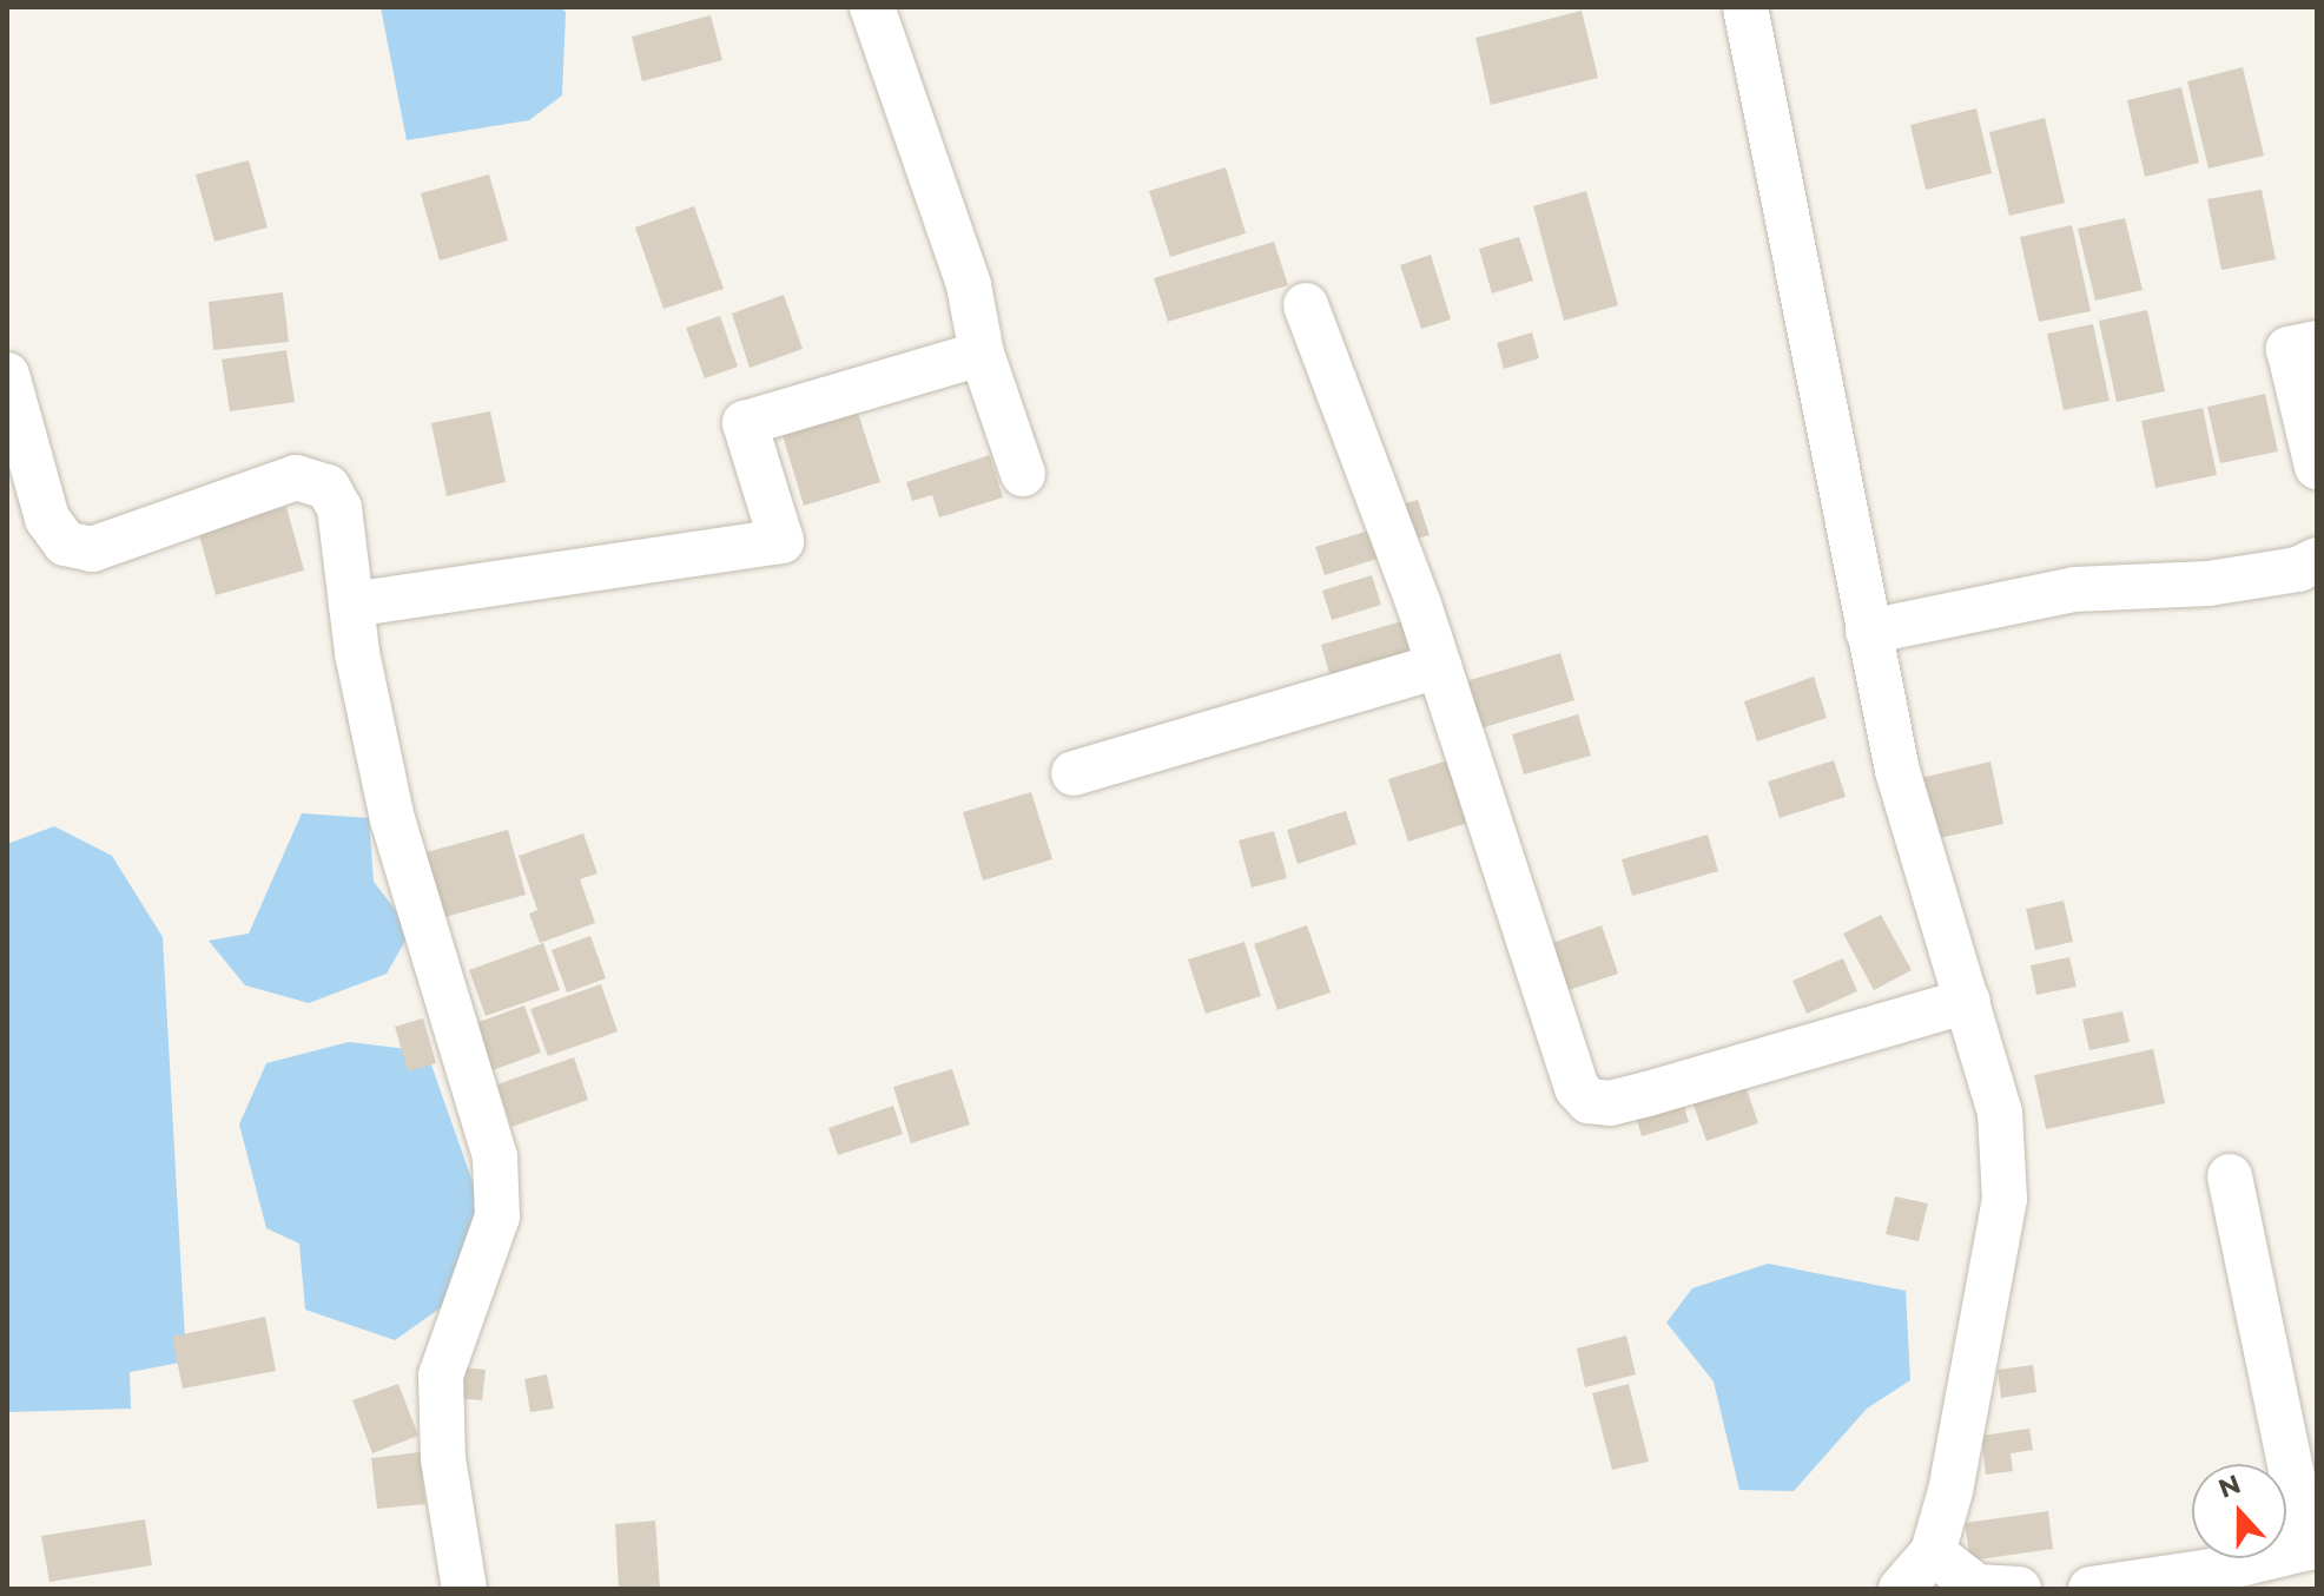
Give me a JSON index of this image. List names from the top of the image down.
{
  "north": "top"
}
